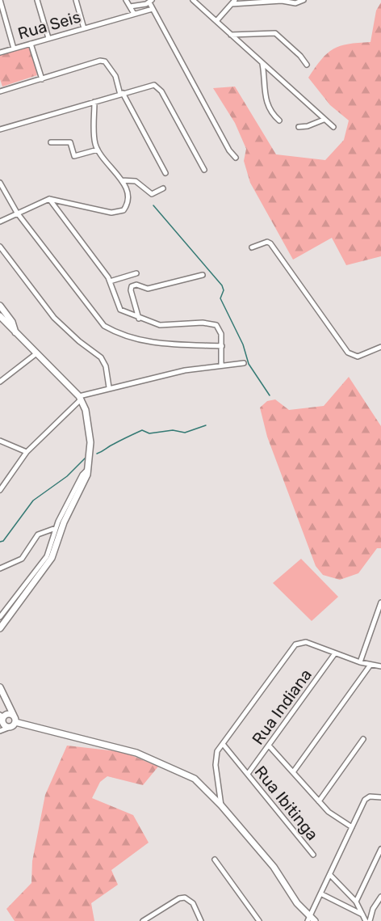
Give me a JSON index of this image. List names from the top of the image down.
{
  "streets": {
    "street": ["Rua Seis", "Rua Indiana", "Rua Ibitinga"]
  },
  "crossings": [
    ["Rua Indiana", "Rua Ibitinga"]
  ]
}
